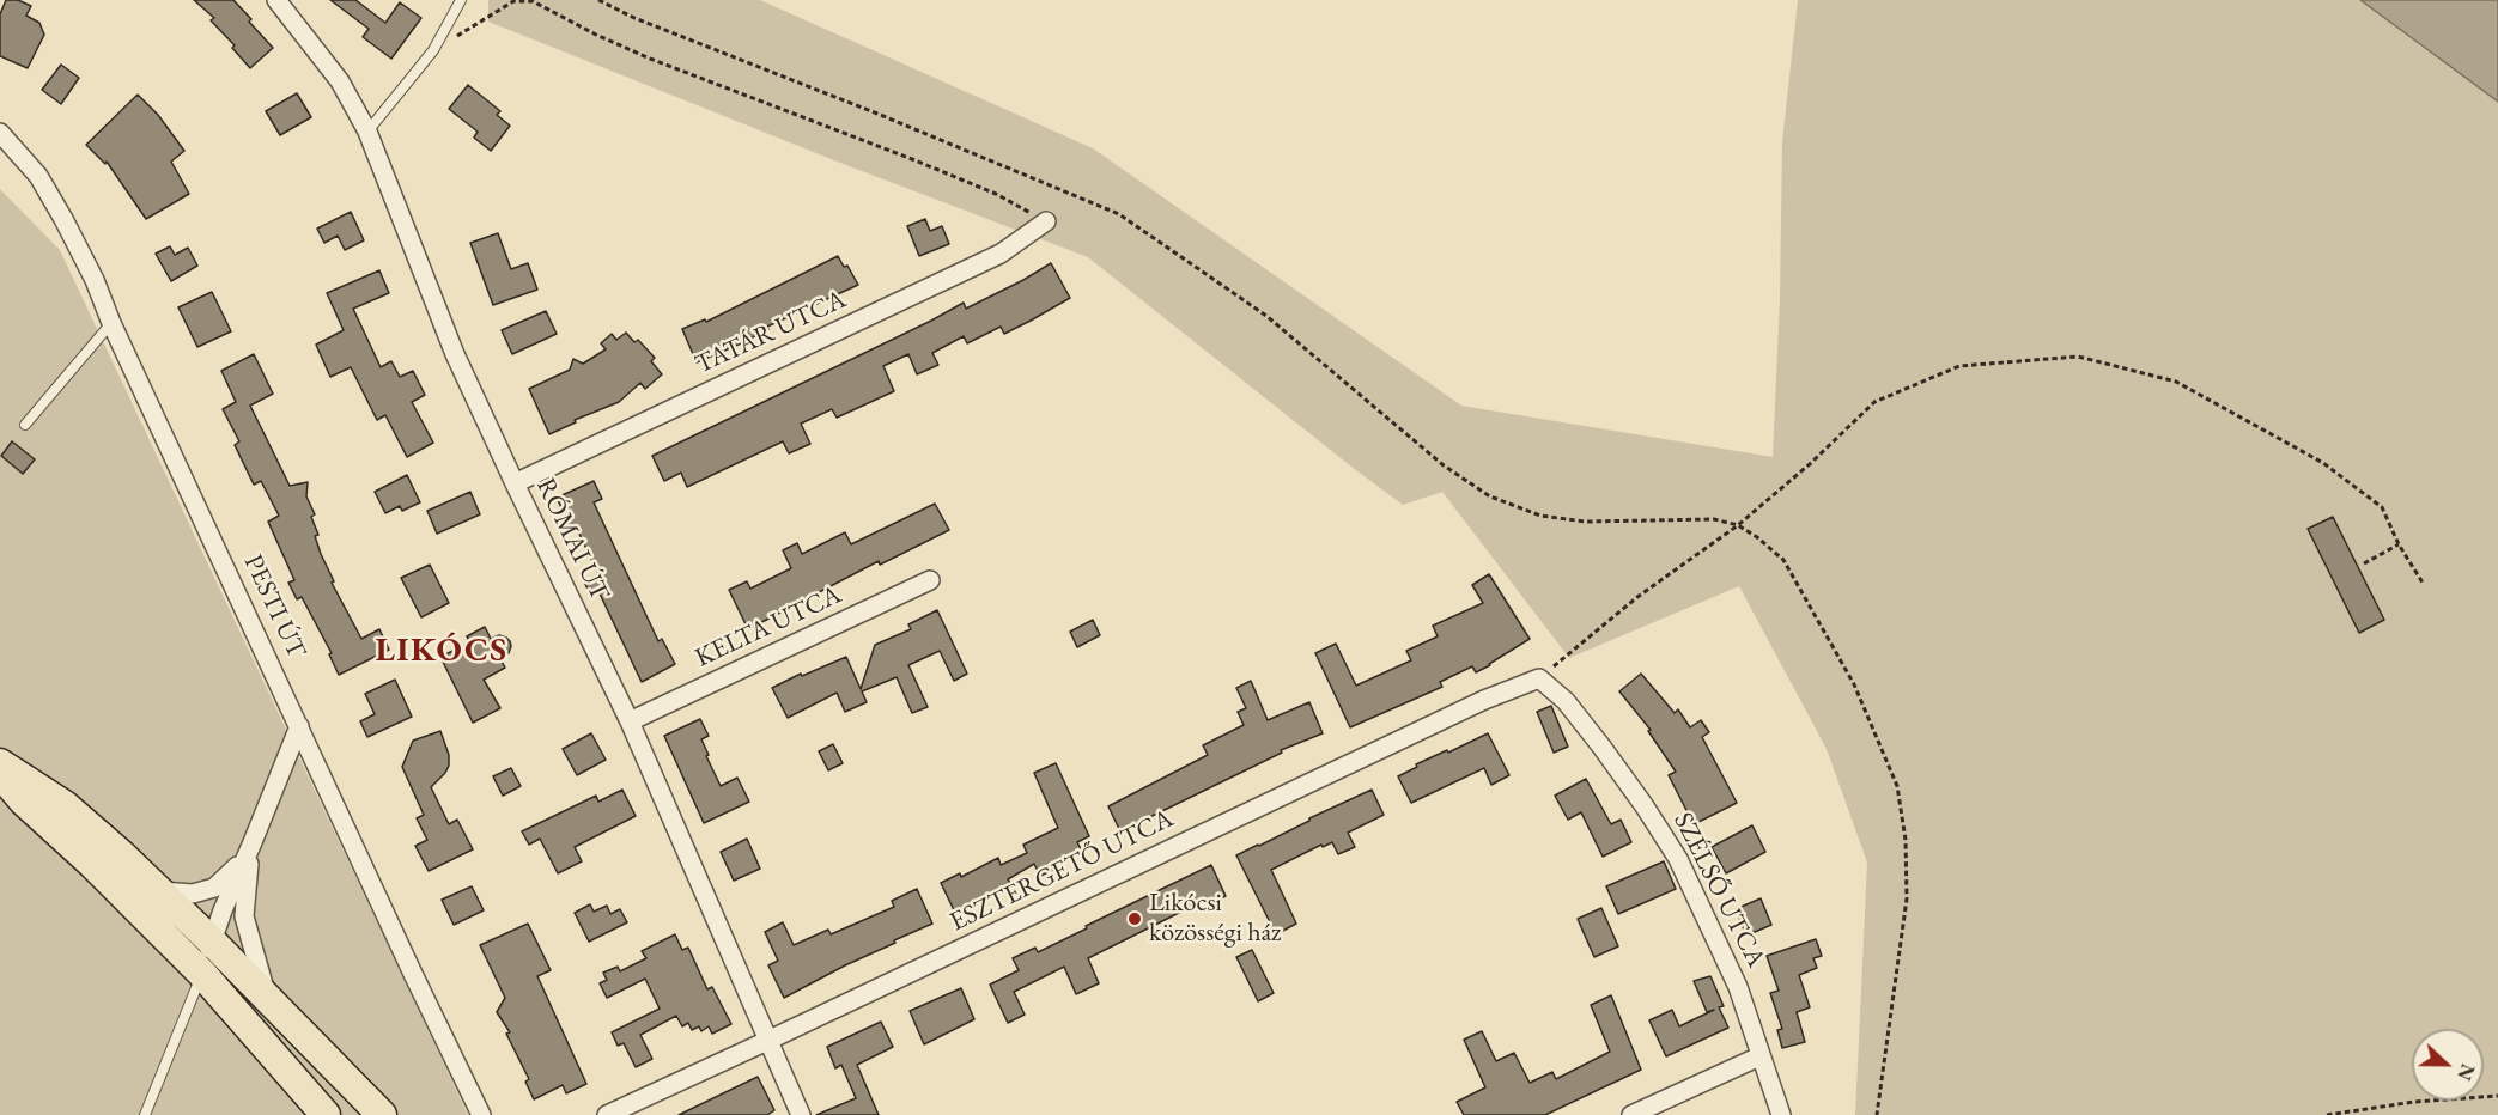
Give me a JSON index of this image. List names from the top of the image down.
{
  "streets": {
    "street": [
      "TATÁR UTCA",
      "RÓMAI ÚT",
      "PESTI ÚT",
      "KELTA UTCA",
      "ESZTERGETŐ UTCA",
      "SZÉLSŐ UTCA"
    ]
  },
  "crossings": [
    ["TATÁR UTCA", "RÓMAI ÚT"],
    ["RÓMAI ÚT", "KELTA UTCA"],
    ["RÓMAI ÚT", "ESZTERGETŐ UTCA"],
    ["ESZTERGETŐ UTCA", "SZÉLSŐ UTCA"]
  ],
  "districts": ["LIKÓCS"],
  "places": ["Likócsi közösségi ház"],
  "north": "right"
}
